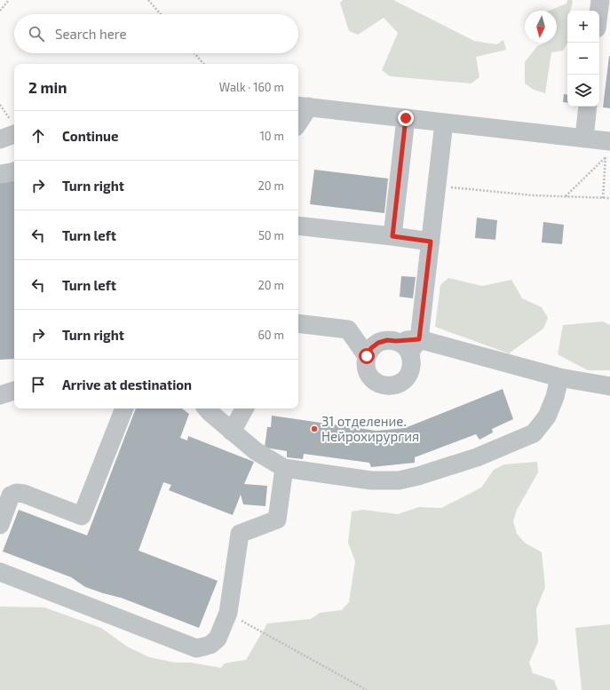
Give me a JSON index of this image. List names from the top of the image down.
{
  "places": ["31 отделение. Нейрохирургия"],
  "north": "bottom",
  "page": {
    "map_buttons": ["+", "−"],
    "search": "Search here",
    "heading": ["2 min", "Walk · 160 m"],
    "list": [
      ["Continue", "10 m"],
      ["Turn right", "20 m"],
      ["Turn left", "50 m"],
      ["Turn left", "20 m"],
      ["Turn right", "60 m"],
      "Arrive at destination"
    ]
  }
}
